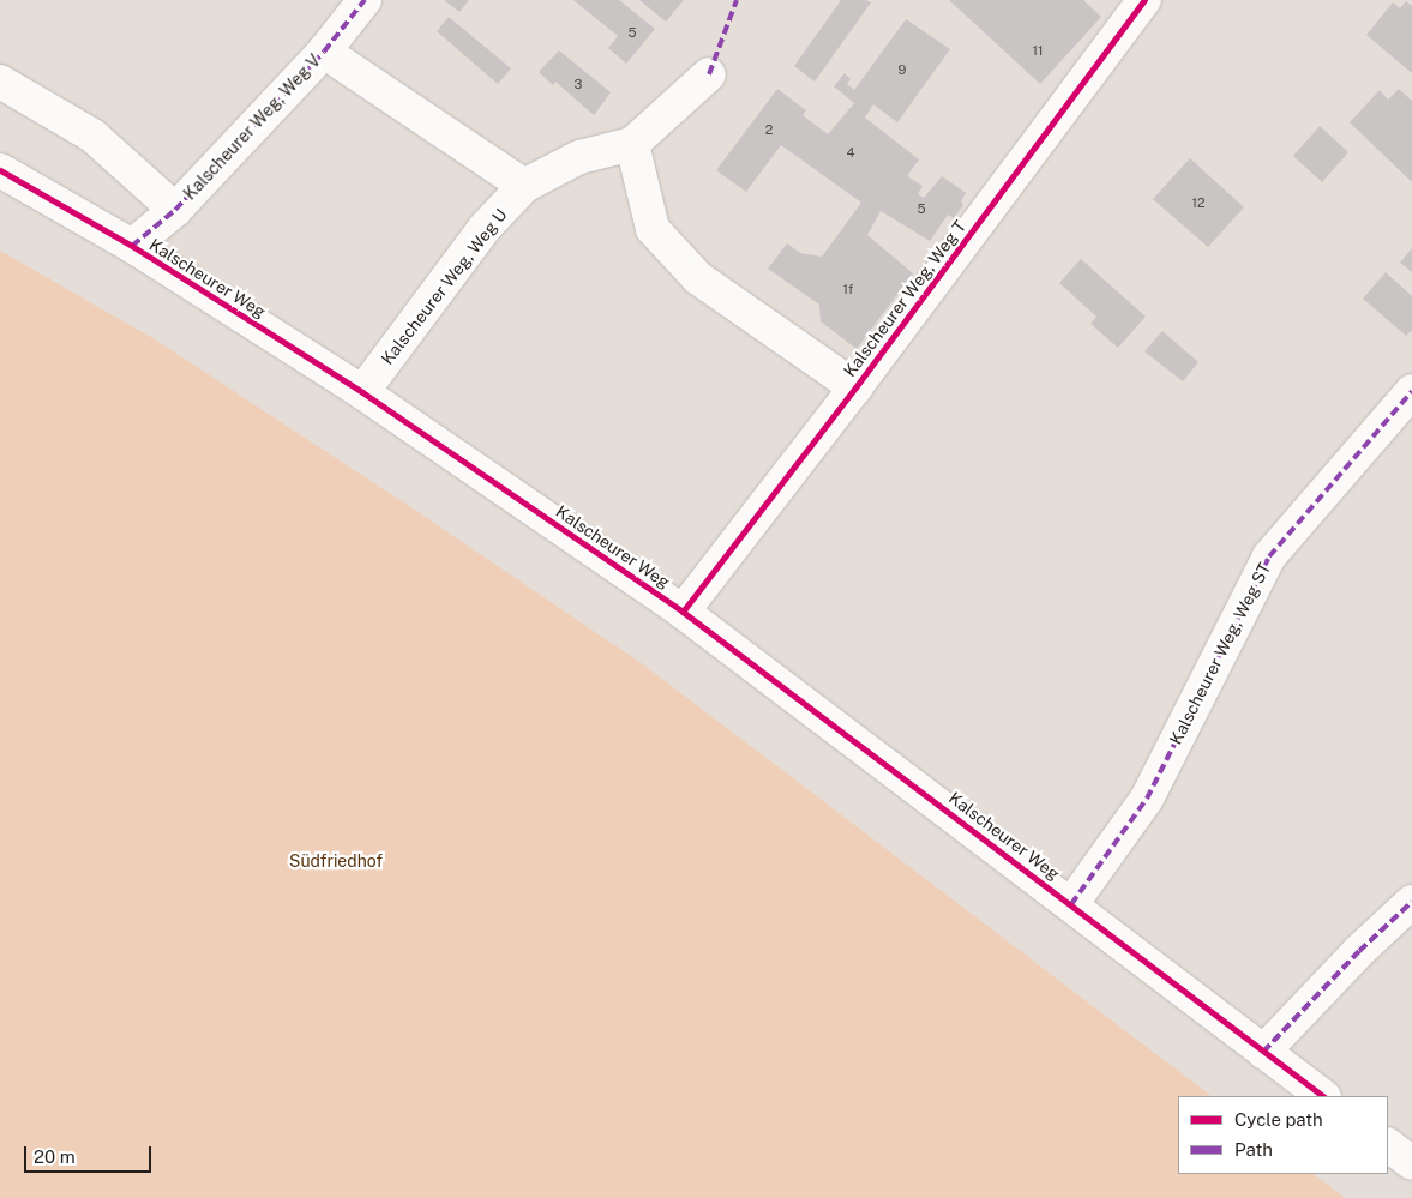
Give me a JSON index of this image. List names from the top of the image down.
{
  "streets": {
    "street": [
      "Kalscheurer Weg, Weg V",
      "Kalscheurer Weg",
      "Kalscheurer Weg, Weg U",
      "Kalscheurer Weg, Weg T",
      "Kalscheurer Weg, Weg ST"
    ]
  },
  "crossings": [
    ["Kalscheurer Weg, Weg V", "Kalscheurer Weg"],
    ["Kalscheurer Weg", "Kalscheurer Weg, Weg U"],
    ["Kalscheurer Weg", "Kalscheurer Weg, Weg T"],
    ["Kalscheurer Weg", "Kalscheurer Weg, Weg ST"]
  ],
  "parks": ["Südfriedhof"],
  "house_numbers": [
    "5",
    "11",
    "9",
    "3",
    "2",
    "4",
    "12",
    "5",
    "1f"
  ],
  "legend": ["Cycle path", "Path"],
  "scale_bar": "20 m"
}
